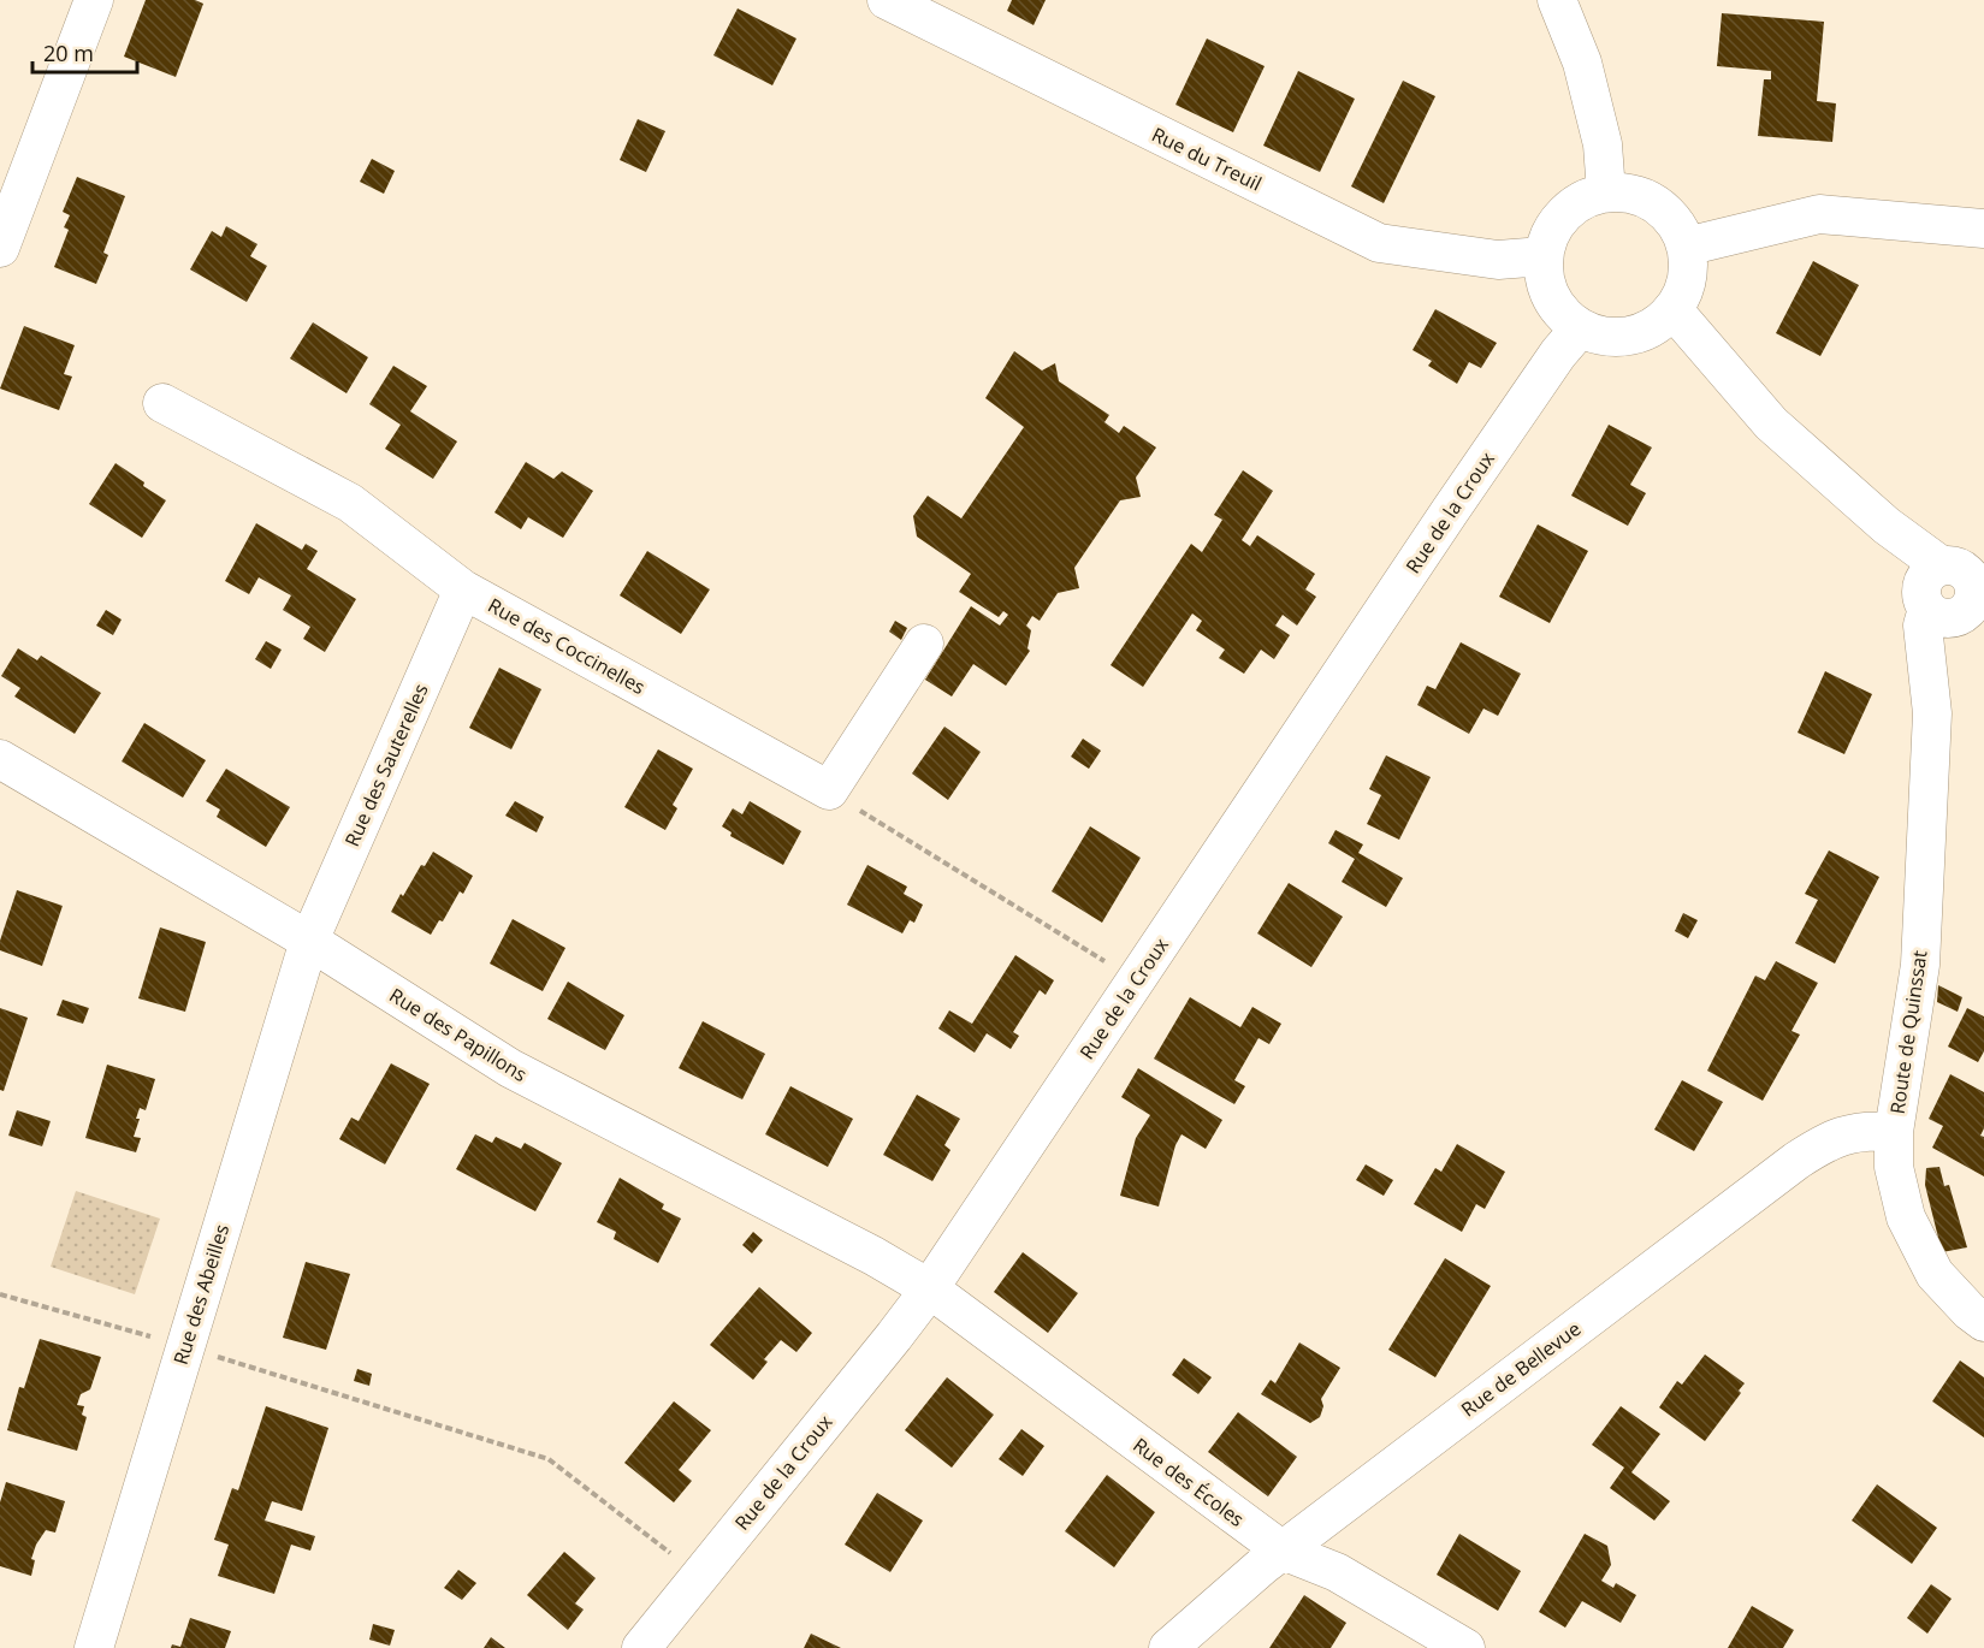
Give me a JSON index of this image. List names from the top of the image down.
{
  "streets": {
    "street": [
      "Rue du Treuil",
      "Rue de la Croux",
      "Rue des Coccinelles",
      "Rue des Sauterelles",
      "Route de Quinssat",
      "Rue des Papillons",
      "Rue des Abeilles",
      "Rue de Bellevue",
      "Rue des Écoles"
    ]
  },
  "crossings": [
    ["Rue du Treuil", "Rue de la Croux"],
    ["Rue de la Croux", "Rue des Papillons"],
    ["Rue de la Croux", "Rue des Écoles"],
    ["Rue des Coccinelles", "Rue des Sauterelles"],
    ["Rue des Sauterelles", "Rue des Papillons"],
    ["Rue des Sauterelles", "Rue des Abeilles"],
    ["Route de Quinssat", "Rue de Bellevue"],
    ["Rue des Papillons", "Rue des Abeilles"],
    ["Rue des Papillons", "Rue des Écoles"],
    ["Rue de Bellevue", "Rue des Écoles"]
  ],
  "scale_bar": "20 m"
}
